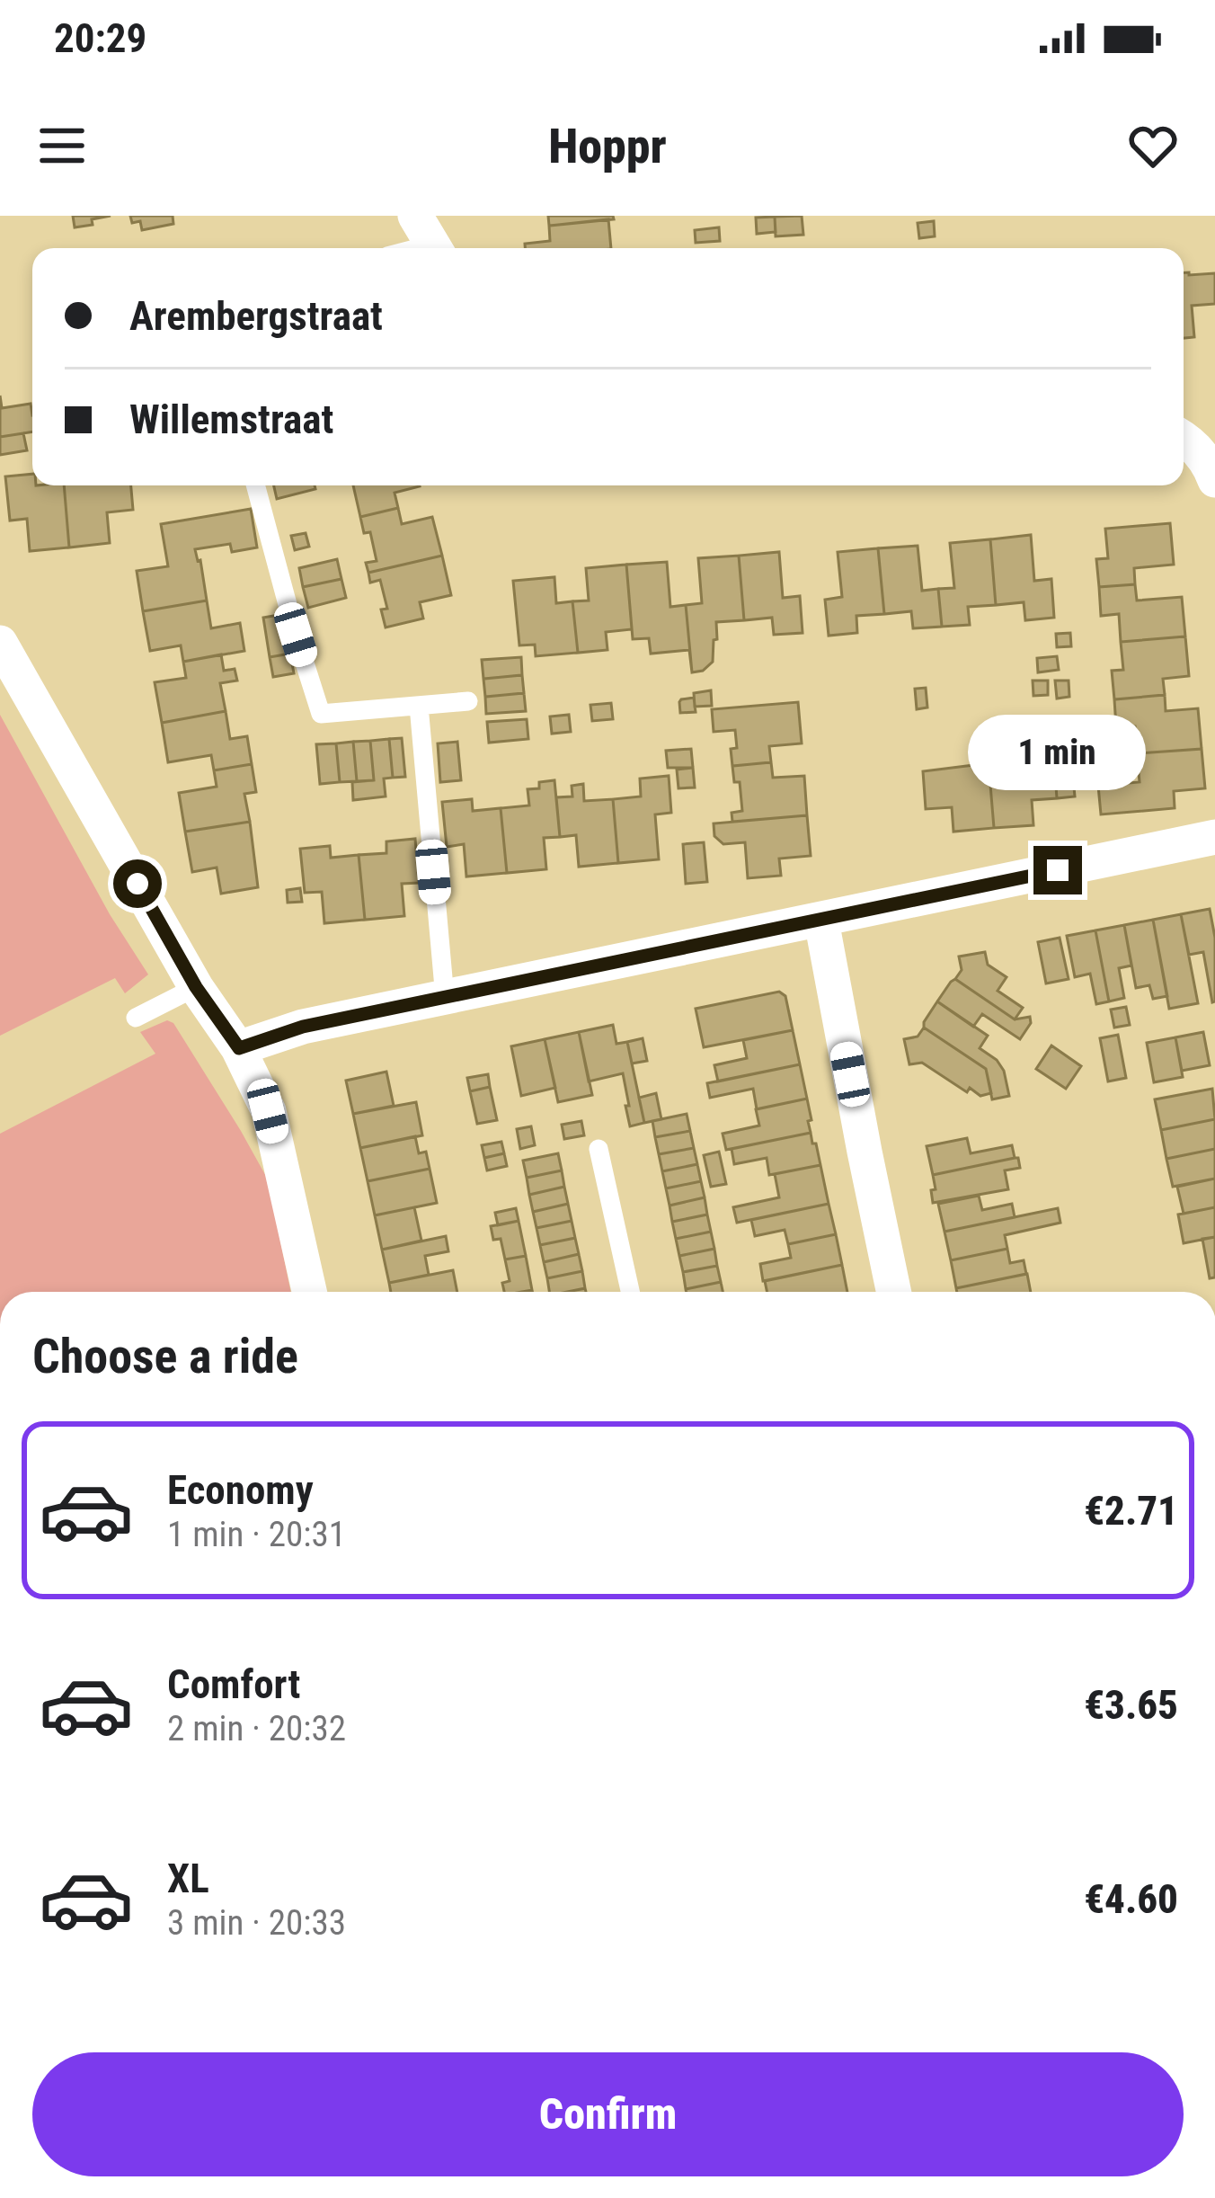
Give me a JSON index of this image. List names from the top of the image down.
{
  "page": {
    "status": "20:29",
    "header": "Hoppr",
    "banner": ["Arembergstraat", "Willemstraat"],
    "bubble": "1 min",
    "heading": "Choose a ride",
    "list": [
      {
        "name": "Economy",
        "note": "1 min · 20:31",
        "value": "€2.71"
      },
      {
        "name": "Comfort",
        "note": "2 min · 20:32",
        "value": "€3.65"
      },
      {
        "name": "XL",
        "note": "3 min · 20:33",
        "value": "€4.60"
      }
    ],
    "buttons": "Confirm"
  }
}
